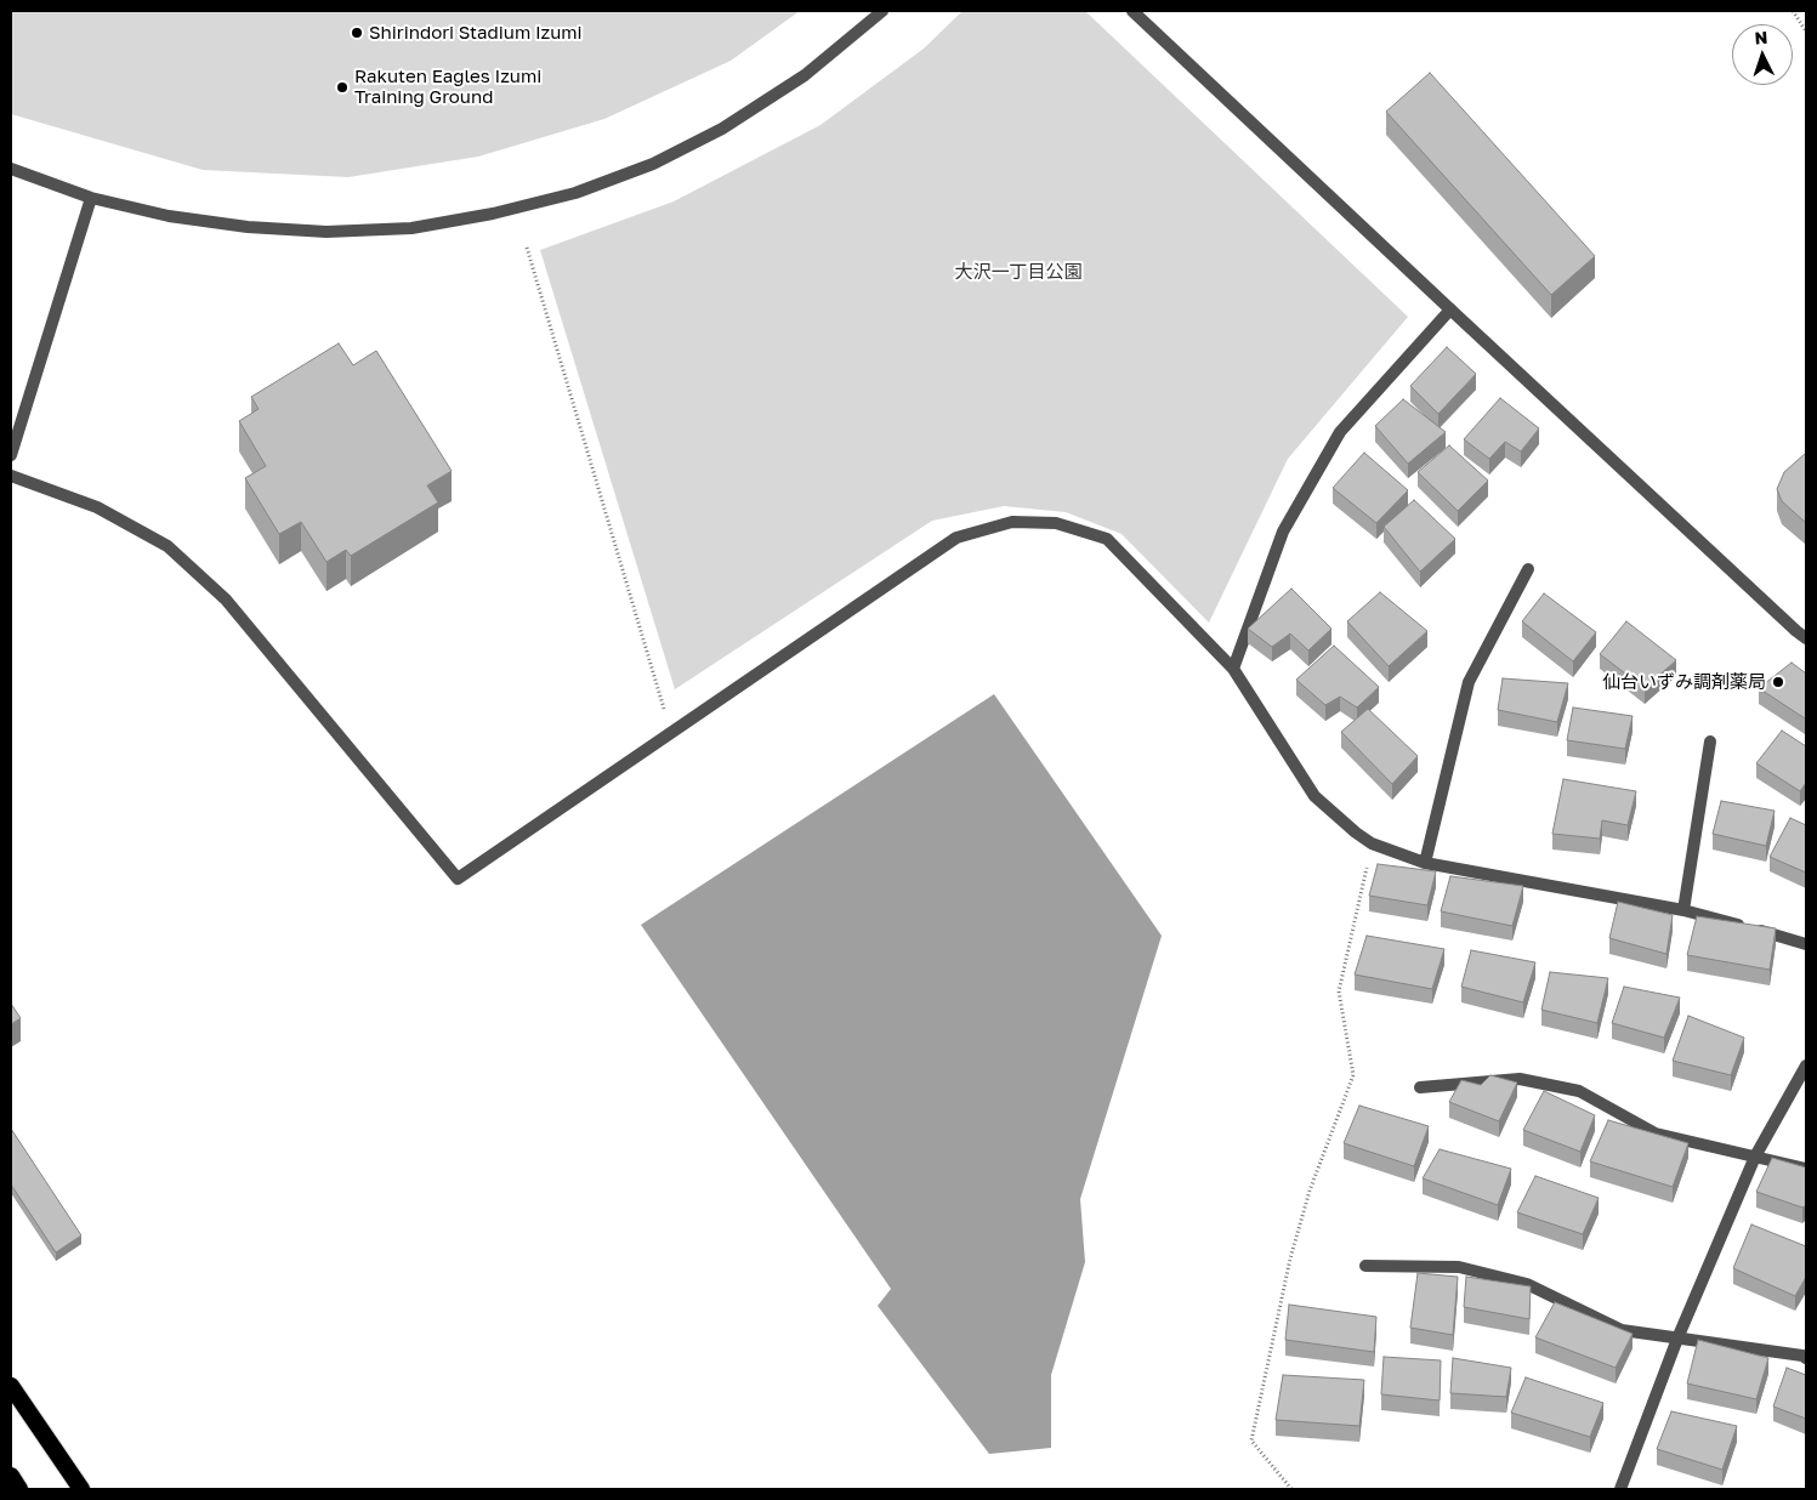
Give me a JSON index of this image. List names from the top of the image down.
{
  "parks": ["大沢一丁目公園"],
  "places": ["Shirindori Stadium Izumi", "Rakuten Eagles Izumi Training Ground", "仙台いずみ調剤薬局"],
  "north": "top"
}
